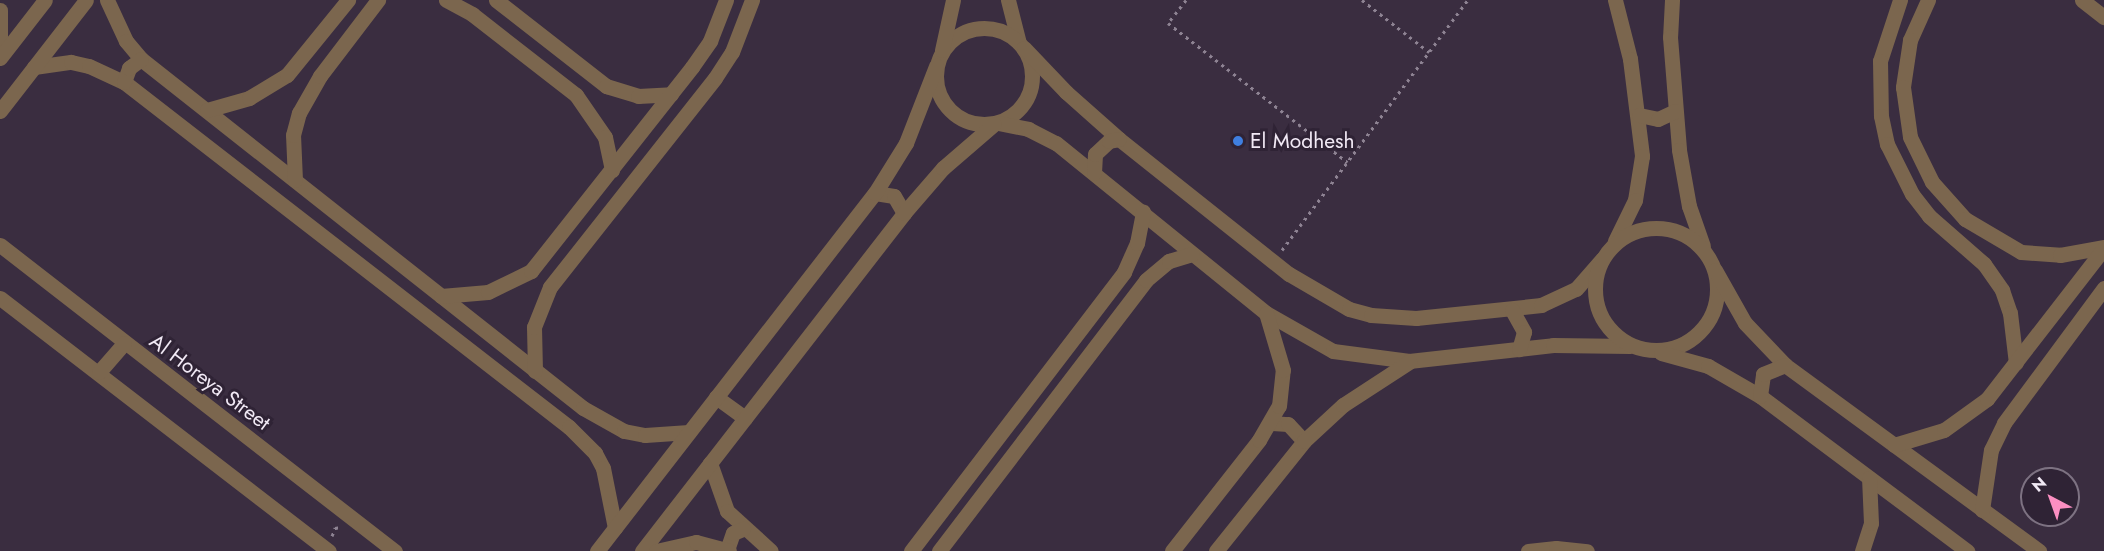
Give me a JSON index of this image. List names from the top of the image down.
{
  "streets": {
    "street": ["Al Horeya Street"]
  },
  "places": ["El Modhesh"],
  "north": "top left"
}
